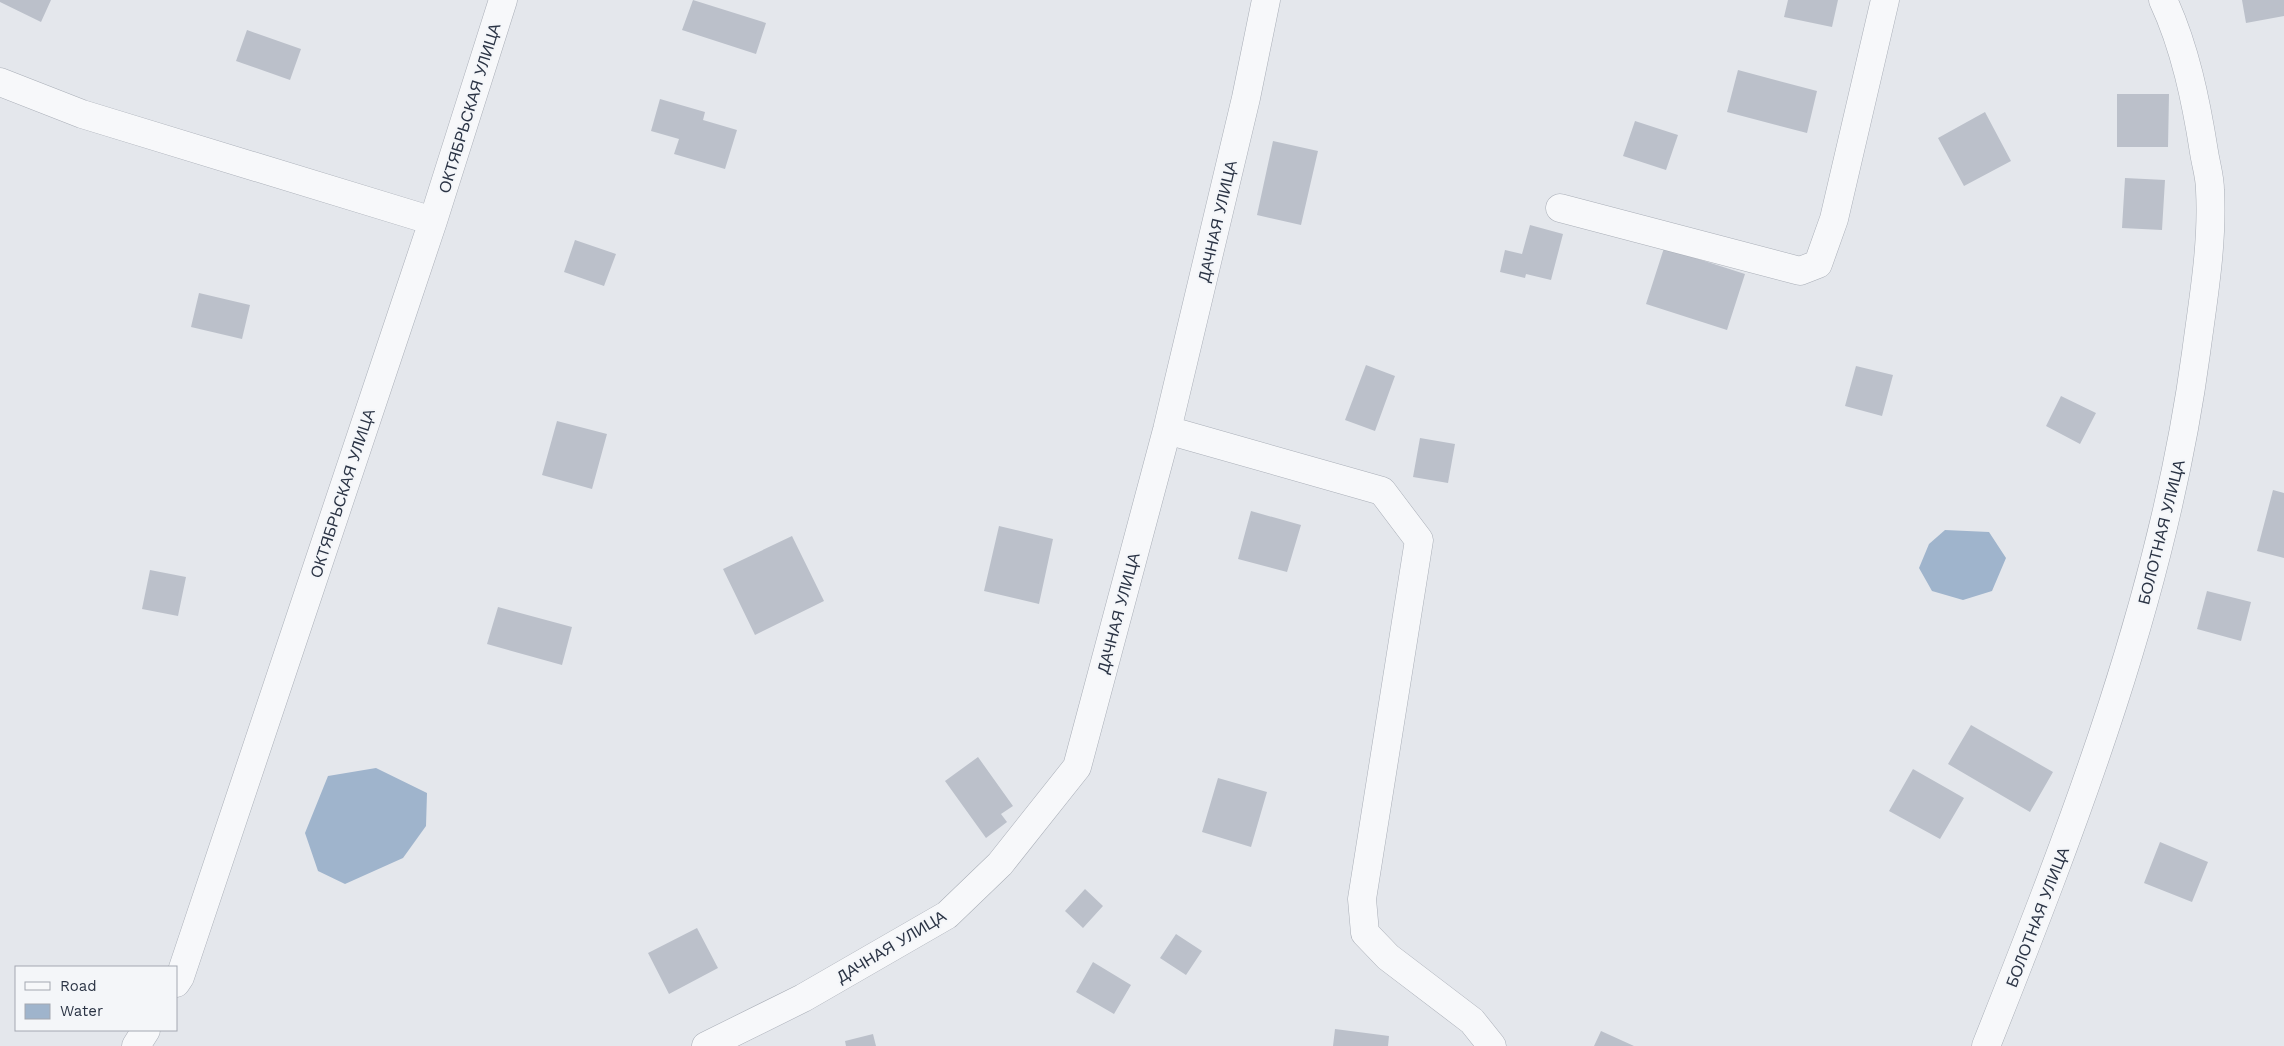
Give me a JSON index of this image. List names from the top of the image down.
{
  "streets": {
    "street": ["ОКТЯБРЬСКАЯ УЛИЦА", "ДАЧНАЯ УЛИЦА", "БОЛОТНАЯ УЛИЦА"]
  },
  "legend": ["Road", "Water"]
}
